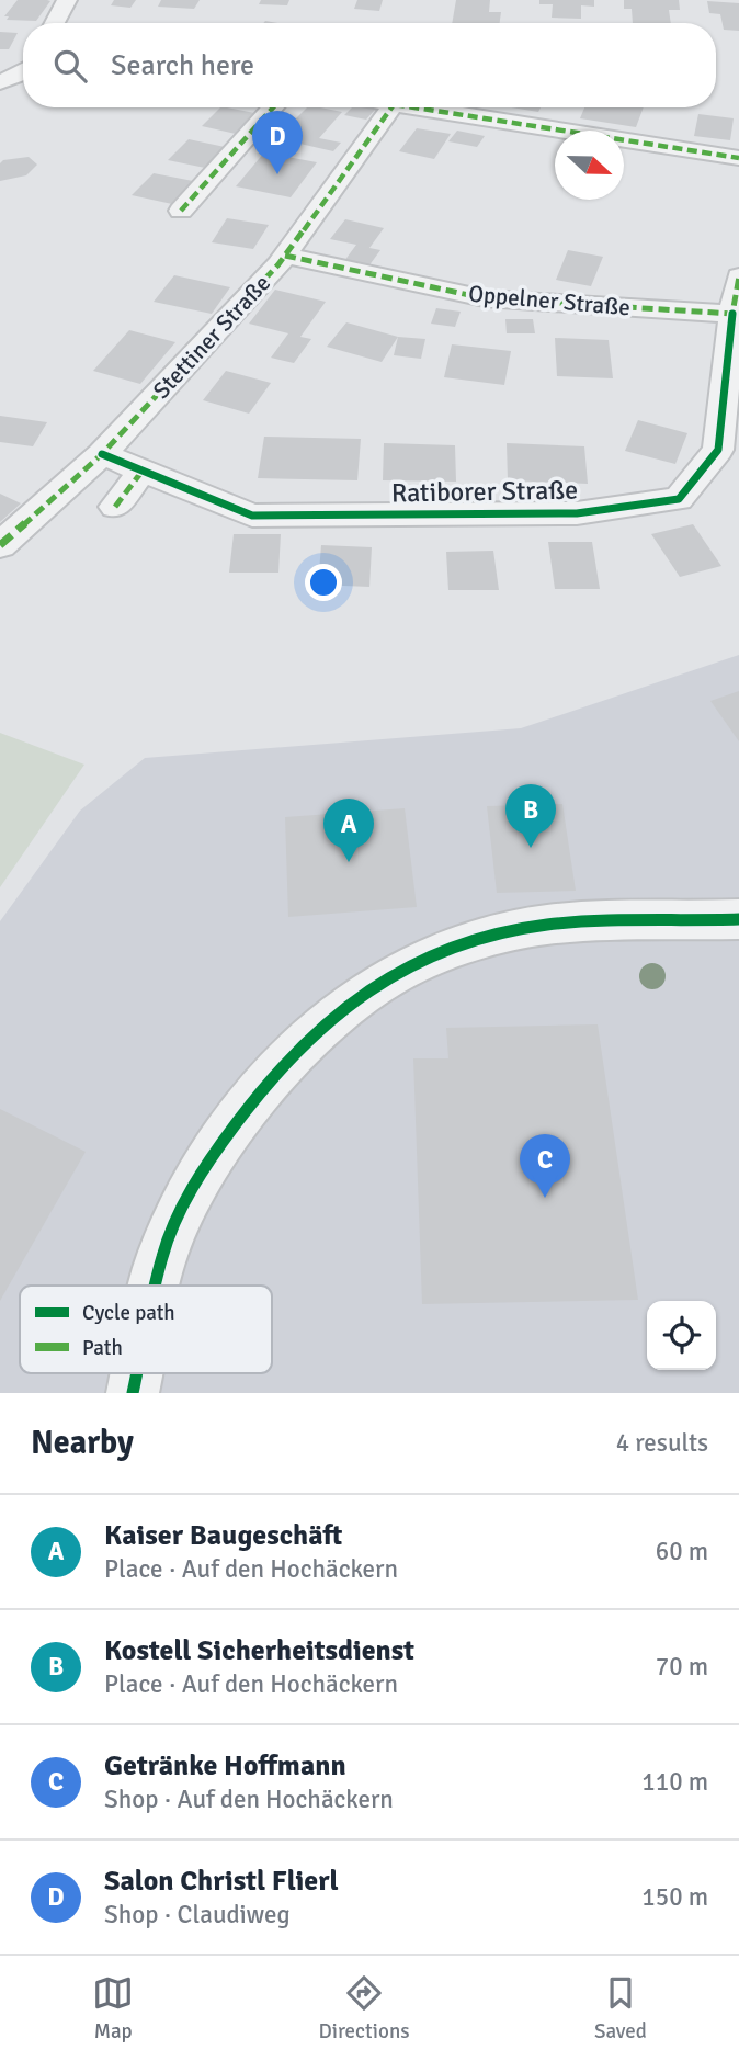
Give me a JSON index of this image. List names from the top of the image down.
{
  "streets": {
    "street": ["Oppelner Straße", "Stettiner Straße", "Ratiborer Straße"]
  },
  "crossings": [
    ["Oppelner Straße", "Stettiner Straße"],
    ["Oppelner Straße", "Ratiborer Straße"],
    ["Stettiner Straße", "Ratiborer Straße"]
  ],
  "legend": ["Cycle path", "Path"],
  "north": "right",
  "page": {
    "search": "Search here",
    "pins": [
      "D",
      "B",
      "A",
      "C"
    ],
    "heading": ["Nearby", "4 results"],
    "list": [
      {
        "mark": "A",
        "name": "Kaiser Baugeschäft",
        "note": "Place · Auf den Hochäckern",
        "value": "60 m"
      },
      {
        "mark": "B",
        "name": "Kostell Sicherheitsdienst",
        "note": "Place · Auf den Hochäckern",
        "value": "70 m"
      },
      {
        "mark": "C",
        "name": "Getränke Hoffmann",
        "note": "Shop · Auf den Hochäckern",
        "value": "110 m"
      },
      {
        "mark": "D",
        "name": "Salon Christl Flierl",
        "note": "Shop · Claudiweg",
        "value": "150 m"
      }
    ],
    "nav": ["Map", "Directions", "Saved"]
  }
}
